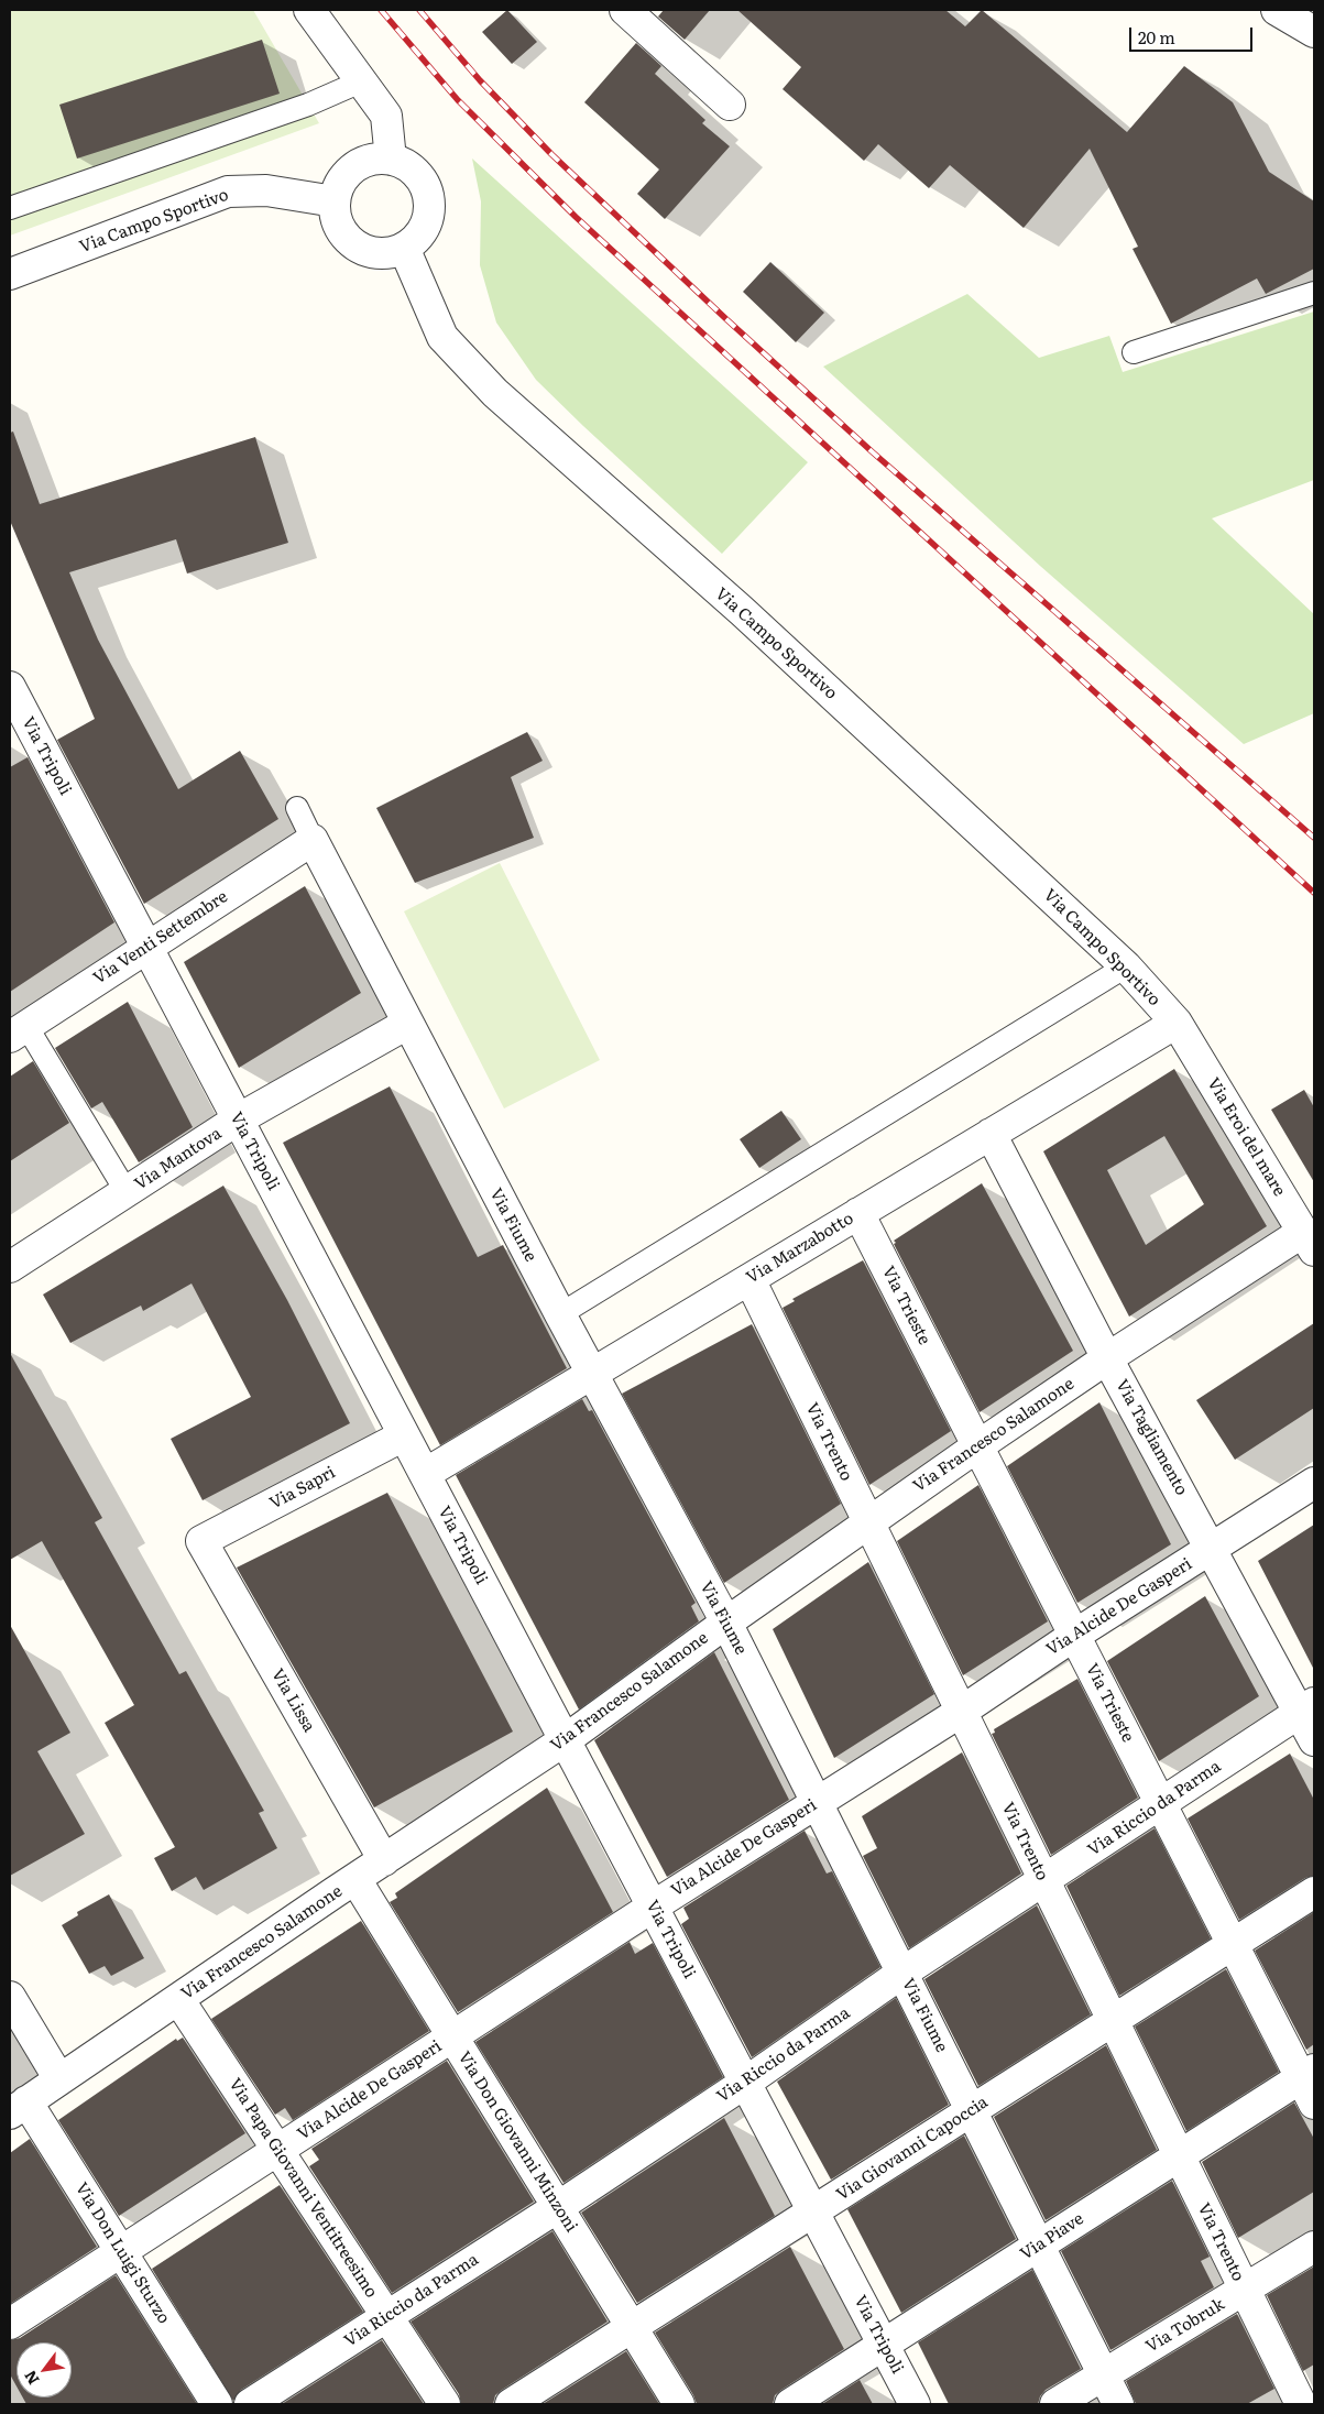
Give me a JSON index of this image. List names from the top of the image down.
{
  "streets": {
    "street": [
      "Via Campo Sportivo",
      "Via Tripoli",
      "Via Venti Settembre",
      "Via Eroi del mare",
      "Via Mantova",
      "Via Fiume",
      "Via Marzabotto",
      "Via Trieste",
      "Via Francesco Salamone",
      "Via Tagliamento",
      "Via Trento",
      "Via Sapri",
      "Via Alcide De Gasperi",
      "Via Lissa",
      "Via Riccio da Parma",
      "Via Don Giovanni Minzoni",
      "Via Giovanni Capoccia",
      "Via Papa Giovanni Ventitreesimo",
      "Via Piave",
      "Via Don Luigi Sturzo",
      "Via Tobruk"
    ]
  },
  "crossings": [
    ["Via Campo Sportivo", "Via Eroi del mare"],
    ["Via Campo Sportivo", "Via Marzabotto"],
    ["Via Tripoli", "Via Venti Settembre"],
    ["Via Tripoli", "Via Mantova"],
    ["Via Tripoli", "Via Marzabotto"],
    ["Via Tripoli", "Via Francesco Salamone"],
    ["Via Tripoli", "Via Sapri"],
    ["Via Tripoli", "Via Alcide De Gasperi"],
    ["Via Tripoli", "Via Riccio da Parma"],
    ["Via Tripoli", "Via Giovanni Capoccia"],
    ["Via Tripoli", "Via Piave"],
    ["Via Venti Settembre", "Via Fiume"],
    ["Via Eroi del mare", "Via Marzabotto"],
    ["Via Eroi del mare", "Via Francesco Salamone"],
    ["Via Mantova", "Via Fiume"],
    ["Via Fiume", "Via Marzabotto"],
    ["Via Fiume", "Via Francesco Salamone"],
    ["Via Fiume", "Via Alcide De Gasperi"],
    ["Via Fiume", "Via Riccio da Parma"],
    ["Via Fiume", "Via Giovanni Capoccia"],
    ["Via Fiume", "Via Piave"],
    ["Via Fiume", "Via Tobruk"],
    ["Via Marzabotto", "Via Trieste"],
    ["Via Marzabotto", "Via Tagliamento"],
    ["Via Marzabotto", "Via Trento"],
    ["Via Trieste", "Via Francesco Salamone"],
    ["Via Trieste", "Via Alcide De Gasperi"],
    ["Via Trieste", "Via Riccio da Parma"],
    ["Via Trieste", "Via Giovanni Capoccia"],
    ["Via Trieste", "Via Piave"],
    ["Via Francesco Salamone", "Via Tagliamento"],
    ["Via Francesco Salamone", "Via Trento"],
    ["Via Francesco Salamone", "Via Lissa"],
    ["Via Francesco Salamone", "Via Don Giovanni Minzoni"],
    ["Via Francesco Salamone", "Via Papa Giovanni Ventitreesimo"],
    ["Via Francesco Salamone", "Via Don Luigi Sturzo"],
    ["Via Tagliamento", "Via Alcide De Gasperi"],
    ["Via Tagliamento", "Via Riccio da Parma"],
    ["Via Trento", "Via Alcide De Gasperi"],
    ["Via Trento", "Via Riccio da Parma"],
    ["Via Trento", "Via Giovanni Capoccia"],
    ["Via Trento", "Via Piave"],
    ["Via Trento", "Via Tobruk"],
    ["Via Sapri", "Via Lissa"],
    ["Via Alcide De Gasperi", "Via Don Giovanni Minzoni"],
    ["Via Alcide De Gasperi", "Via Papa Giovanni Ventitreesimo"],
    ["Via Alcide De Gasperi", "Via Don Luigi Sturzo"],
    ["Via Riccio da Parma", "Via Don Giovanni Minzoni"],
    ["Via Riccio da Parma", "Via Papa Giovanni Ventitreesimo"],
    ["Via Don Giovanni Minzoni", "Via Giovanni Capoccia"]
  ],
  "scale_bar": "20 m",
  "north": "bottom left"
}
